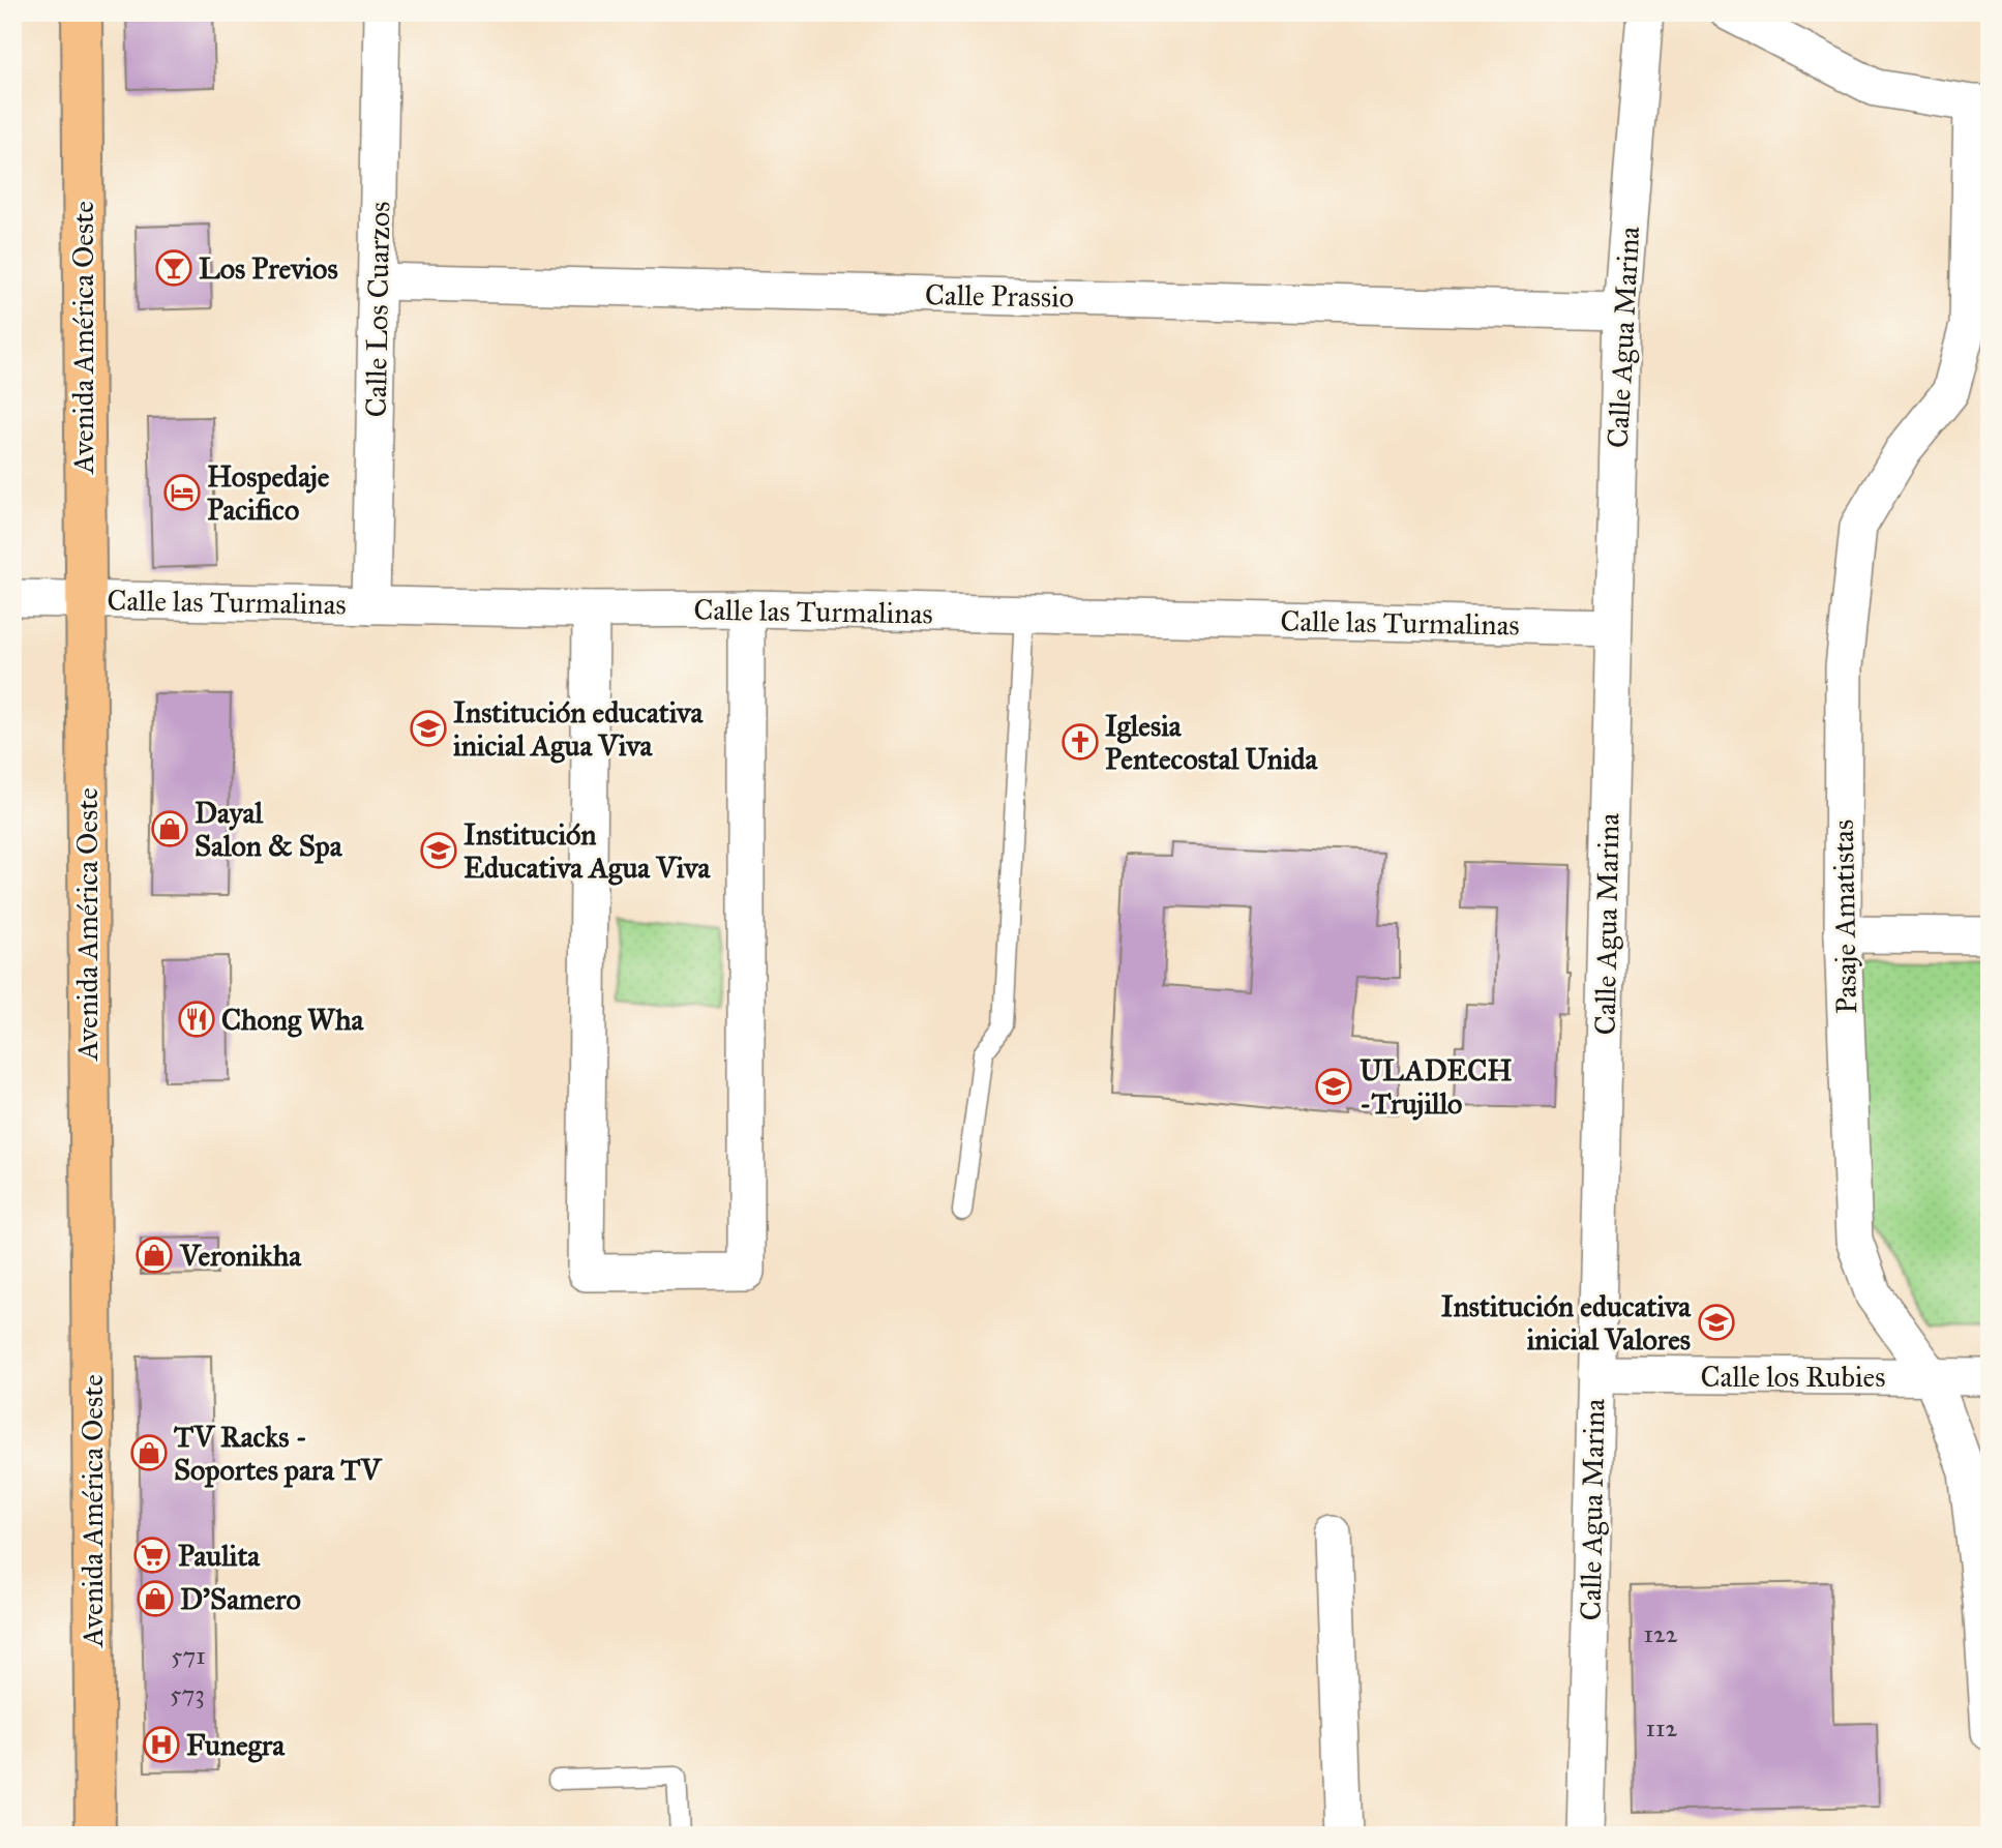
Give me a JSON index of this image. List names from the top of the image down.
{
  "streets": {
    "main road": ["Avenida América Oeste"],
    "street": [
      "Calle Prassio",
      "Calle Los Cuarzos",
      "Calle Agua Marina",
      "Calle las Turmalinas",
      "Pasaje Amatistas",
      "Calle los Rubies"
    ]
  },
  "crossings": [
    ["Calle Prassio", "Calle Los Cuarzos"],
    ["Calle Prassio", "Calle Agua Marina"],
    ["Calle Los Cuarzos", "Calle las Turmalinas"],
    ["Avenida América Oeste", "Calle las Turmalinas"],
    ["Calle Agua Marina", "Calle las Turmalinas"],
    ["Calle Agua Marina", "Calle los Rubies"],
    ["Pasaje Amatistas", "Calle los Rubies"]
  ],
  "places": {
    "bar": ["Los Previos"],
    "hotel": ["Hospedaje Pacifico"],
    "school or university": [
      "Institución educativa inicial Agua Viva",
      "Institución Educativa Agua Viva",
      "ULADECH -Trujillo",
      "Institución educativa inicial Valores"
    ],
    "church": ["Iglesia Pentecostal Unida"],
    "shop": [
      "Dayal Salon & Spa",
      "Veronikha",
      "TV Racks - Soportes para TV",
      "D'Samero"
    ],
    "restaurant": ["Chong Wha"],
    "supermarket": ["Paulita"],
    "hospital": ["Funegra"]
  },
  "house_numbers": [
    "122",
    "571",
    "573",
    "112"
  ]
}
